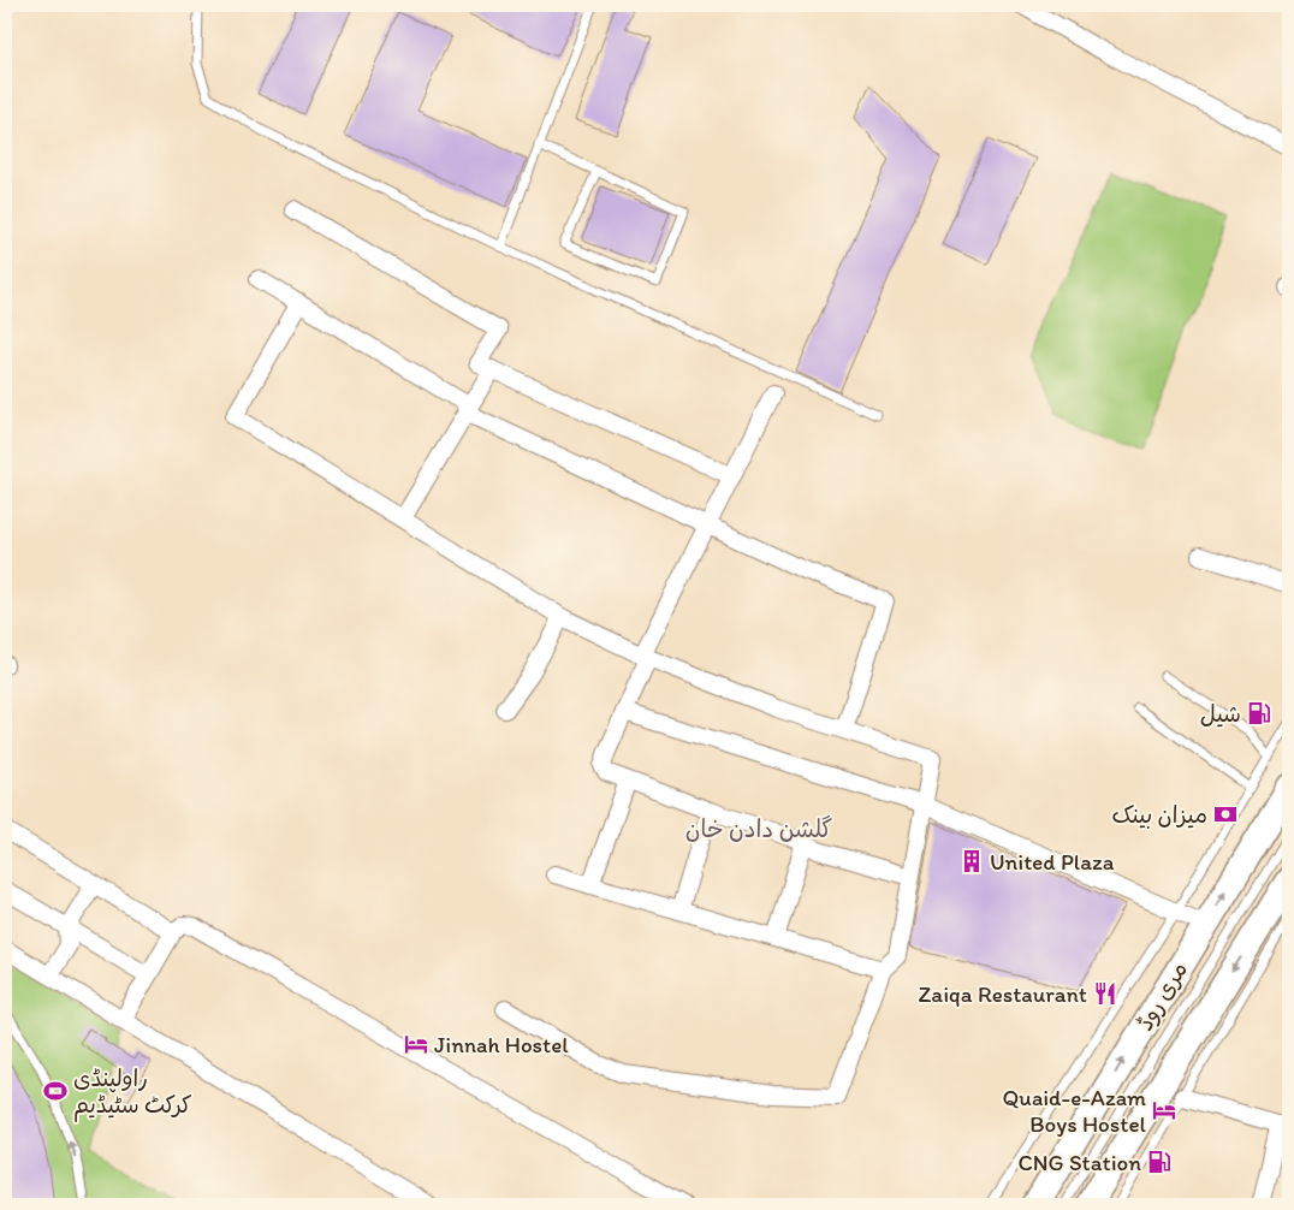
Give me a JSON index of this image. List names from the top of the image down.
{
  "streets": {
    "main road": ["مری روڈ"]
  },
  "districts": ["گلشن دادن خان"],
  "places": {
    "fuel station": ["شیل", "CNG Station"],
    "bank": ["میزان بینک"],
    "building": ["United Plaza"],
    "restaurant": ["Zaiqa Restaurant"],
    "hotel": ["Jinnah Hostel", "Quaid-e-Azam Boys Hostel"],
    "sports": ["راولپنڈی کرکٹ سٹیڈیم"]
  }
}
